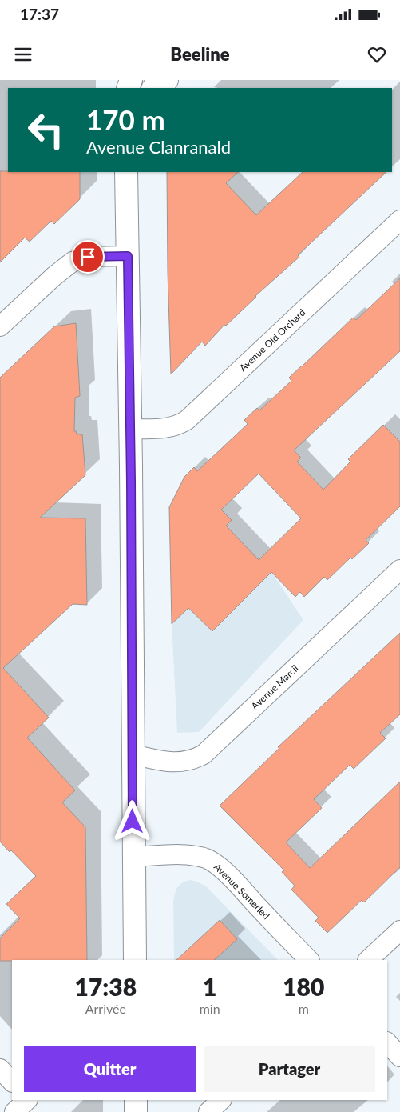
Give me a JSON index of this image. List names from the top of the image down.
{
  "streets": {
    "street": ["Avenue Old Orchard", "Avenue Marcil", "Avenue Somerled"]
  },
  "page": {
    "status": "17:37",
    "header": "Beeline",
    "turn": ["170 m", "Avenue Clanranald"],
    "eta": [
      "17:38",
      "Arrivée",
      "1",
      "min",
      "180",
      "m"
    ],
    "buttons": ["Quitter", "Partager"]
  }
}
